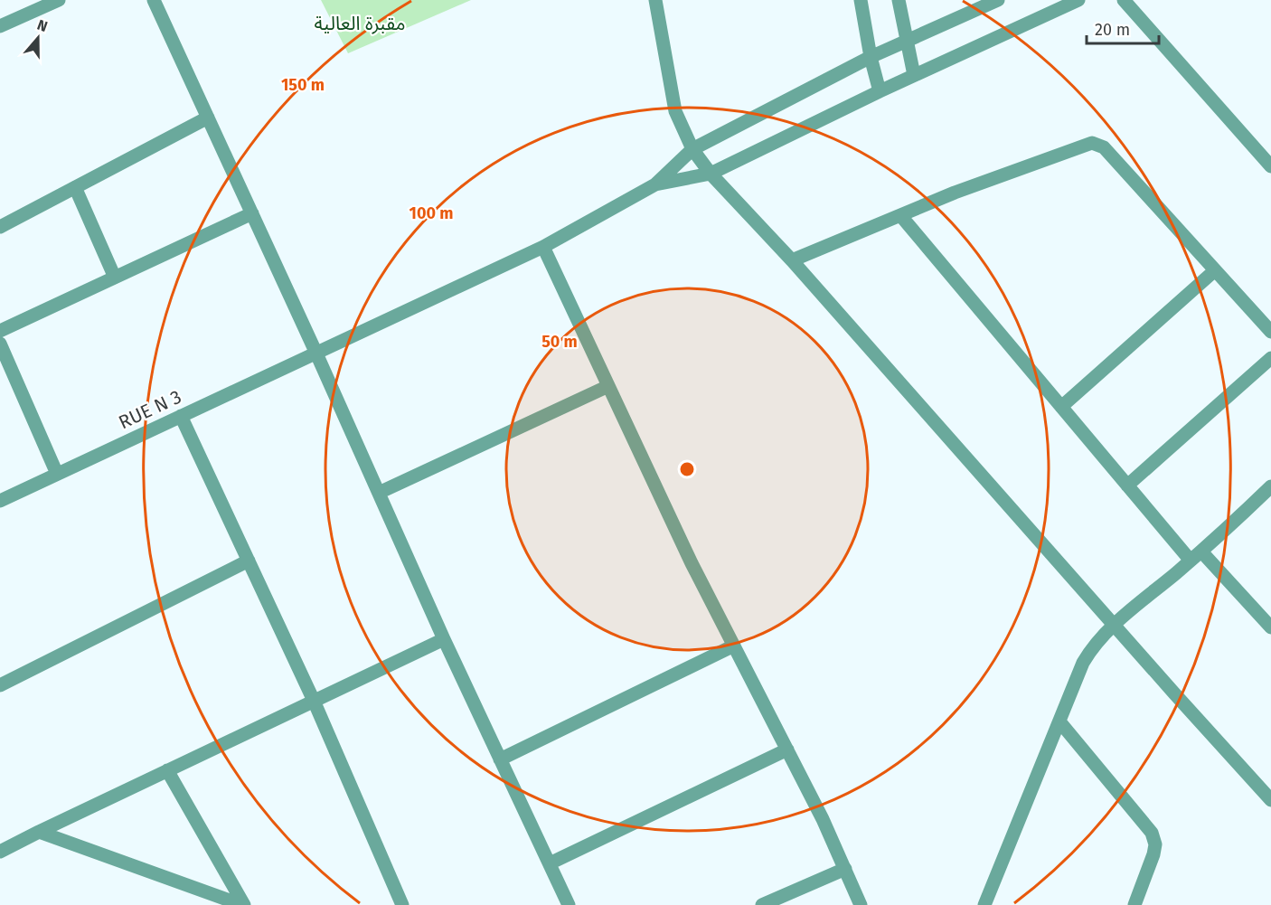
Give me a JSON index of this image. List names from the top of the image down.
{
  "streets": {
    "street": ["RUE N 3"]
  },
  "parks": ["مقبرة العالية"],
  "scale_bar": "20 m",
  "north": "top",
  "rings": ["150 m", "100 m", "50 m"]
}
